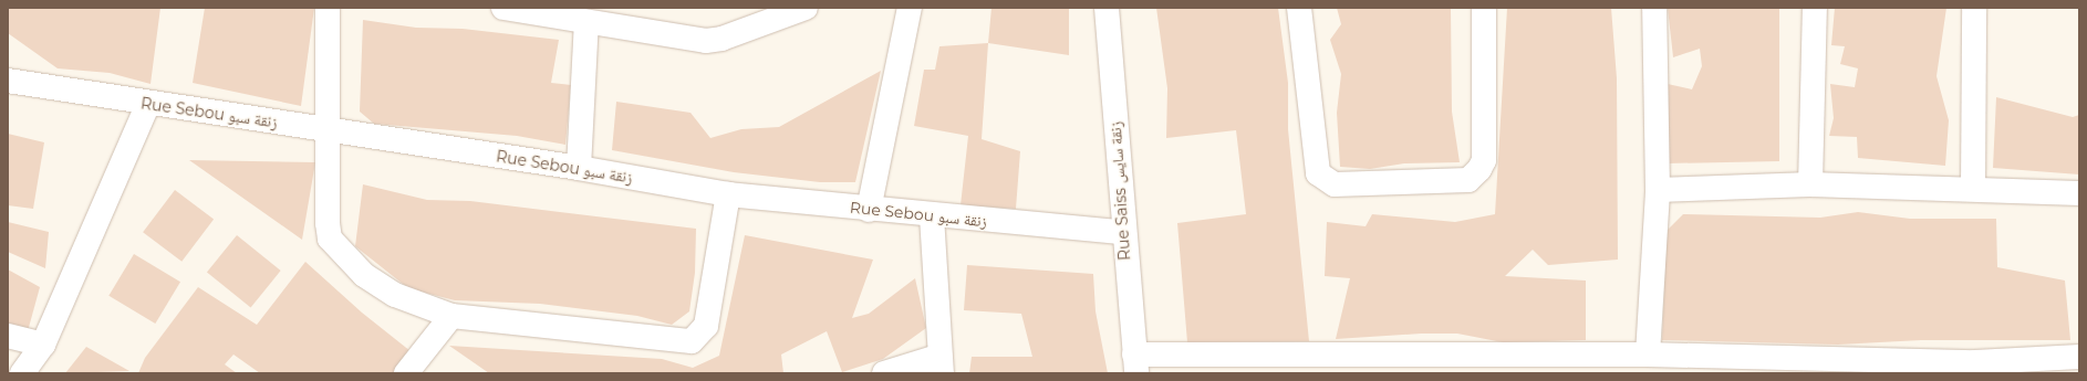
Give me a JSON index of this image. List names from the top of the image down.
{
  "streets": {
    "street": ["Rue Sebou زنقة سبو", "Rue Saiss زنقة سايس"]
  },
  "crossings": [
    ["Rue Sebou زنقة سبو", "Rue Saiss زنقة سايس"]
  ]
}
